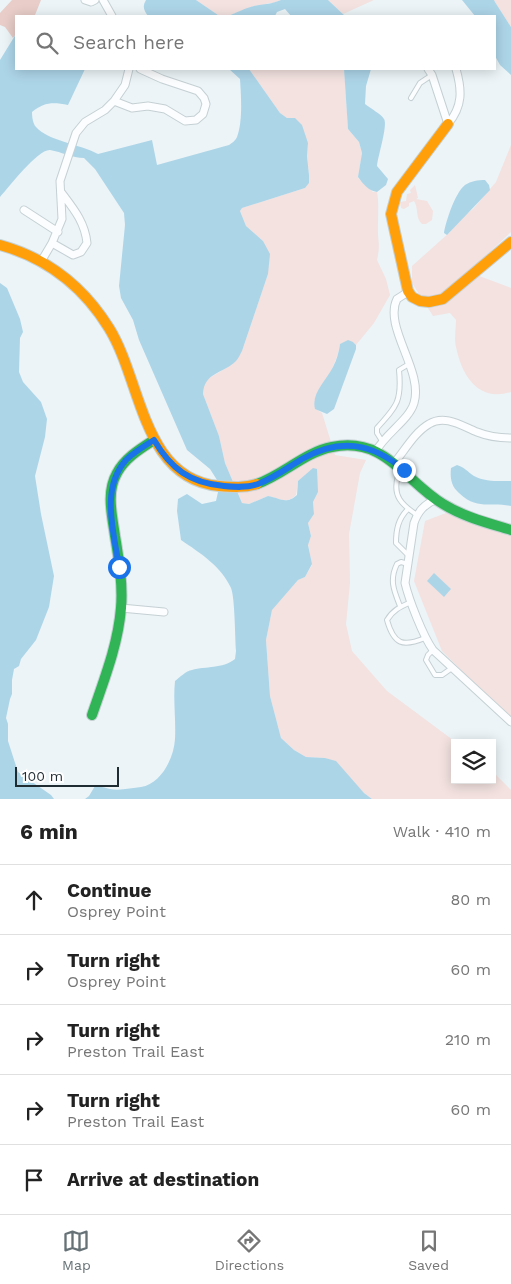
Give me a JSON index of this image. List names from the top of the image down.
{
  "scale_bar": "100 m",
  "page": {
    "search": "Search here",
    "scale": "100 m",
    "heading": ["6 min", "Walk · 410 m"],
    "list": [
      ["Continue", "Osprey Point", "80 m"],
      ["Turn right", "Osprey Point", "60 m"],
      ["Turn right", "Preston Trail East", "210 m"],
      ["Turn right", "Preston Trail East", "60 m"],
      "Arrive at destination"
    ],
    "nav": ["Map", "Directions", "Saved"]
  }
}
